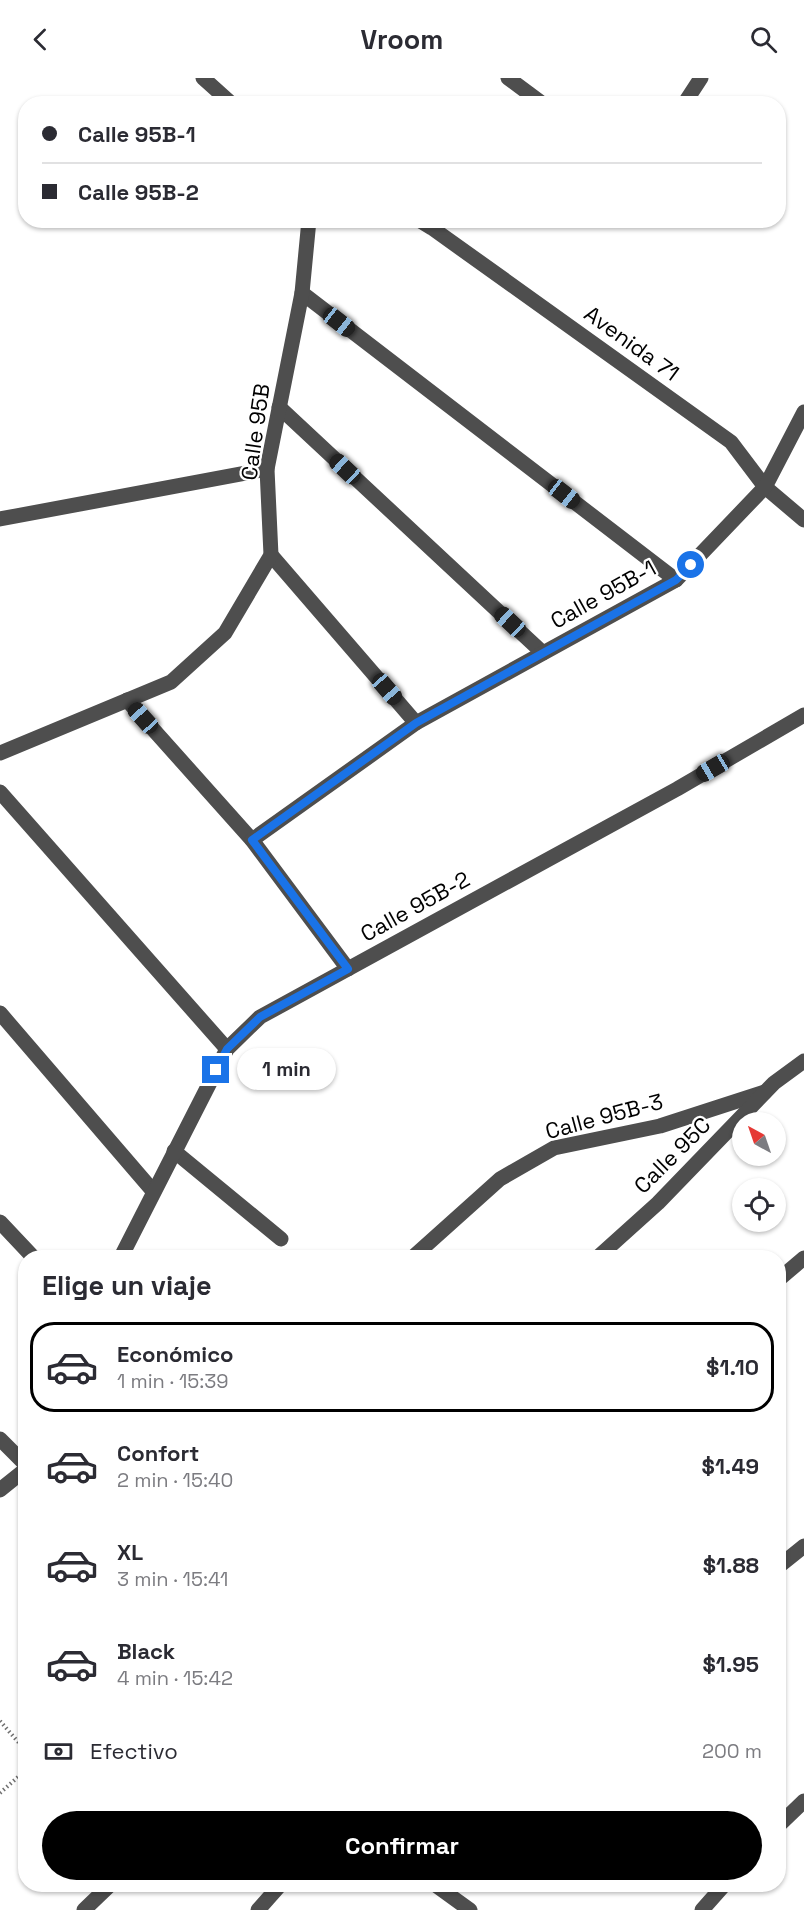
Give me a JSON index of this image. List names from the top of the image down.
{
  "streets": {
    "street": [
      "Avenida 71",
      "Calle 95B",
      "Calle 95B-1",
      "Calle 95B-2",
      "Calle 95B-3",
      "Calle 95C"
    ]
  },
  "crossings": [
    ["Avenida 71", "Calle 95B-1"],
    ["Calle 95B-3", "Calle 95C"]
  ],
  "north": "top left",
  "page": {
    "header": "Vroom",
    "banner": ["Calle 95B-1", "Calle 95B-2"],
    "bubble": "1 min",
    "heading": "Elige un viaje",
    "list": [
      {
        "name": "Económico",
        "note": "1 min · 15:39",
        "value": "$1.10"
      },
      {
        "name": "Confort",
        "note": "2 min · 15:40",
        "value": "$1.49"
      },
      {
        "name": "XL",
        "note": "3 min · 15:41",
        "value": "$1.88"
      },
      {
        "name": "Black",
        "note": "4 min · 15:42",
        "value": "$1.95"
      }
    ],
    "pay": ["Efectivo", "200 m"],
    "buttons": "Confirmar"
  }
}
